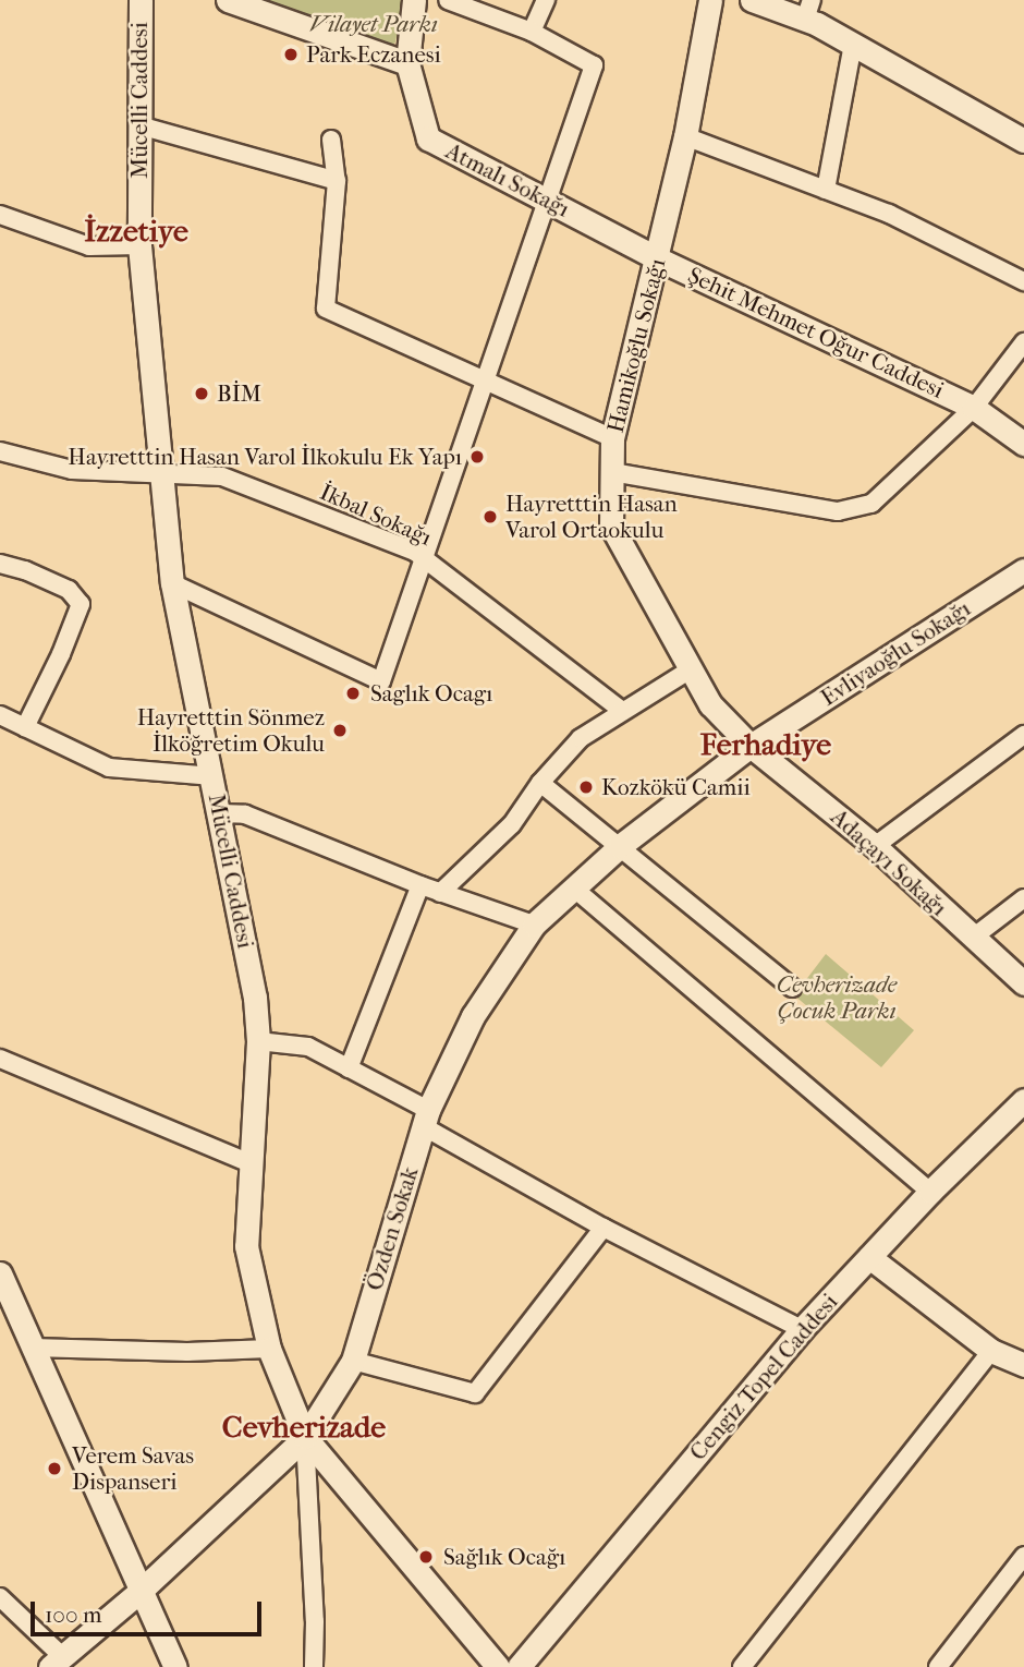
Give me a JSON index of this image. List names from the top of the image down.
{
  "streets": {
    "main road": [
      "Mücelli Caddesi",
      "Atmalı Sokağı",
      "Şehit Mehmet Oğur Caddesi",
      "Hamikoğlu Sokağı",
      "Evliyaoğlu Sokağı",
      "Adaçayı Sokağı",
      "Özden Sokak",
      "Cengiz Topel Caddesi"
    ],
    "street": ["İkbal Sokağı"]
  },
  "crossings": [
    ["Mücelli Caddesi", "İkbal Sokağı"],
    ["Mücelli Caddesi", "Özden Sokak"],
    ["Atmalı Sokağı", "Şehit Mehmet Oğur Caddesi"],
    ["Atmalı Sokağı", "Hamikoğlu Sokağı"],
    ["Şehit Mehmet Oğur Caddesi", "Hamikoğlu Sokağı"],
    ["Hamikoğlu Sokağı", "Evliyaoğlu Sokağı"],
    ["Hamikoğlu Sokağı", "Adaçayı Sokağı"],
    ["Evliyaoğlu Sokağı", "Adaçayı Sokağı"],
    ["Evliyaoğlu Sokağı", "Özden Sokak"]
  ],
  "districts": ["İzzetiye", "Ferhadiye", "Cevherizade"],
  "parks": ["Vilayet Parkı", "Cevherizade Çocuk Parkı"],
  "places": [
    "Park Eczanesi",
    "BİM",
    "Hayretttin Hasan Varol İlkokulu Ek Yapı",
    "Hayretttin Hasan Varol Ortaokulu",
    "Saglık Ocagı",
    "Hayretttin Sönmez İlköğretim Okulu",
    "Kozkökü Camii",
    "Verem Savas Dispanseri",
    "Sağlık Ocağı"
  ],
  "scale_bar": "100 m"
}
